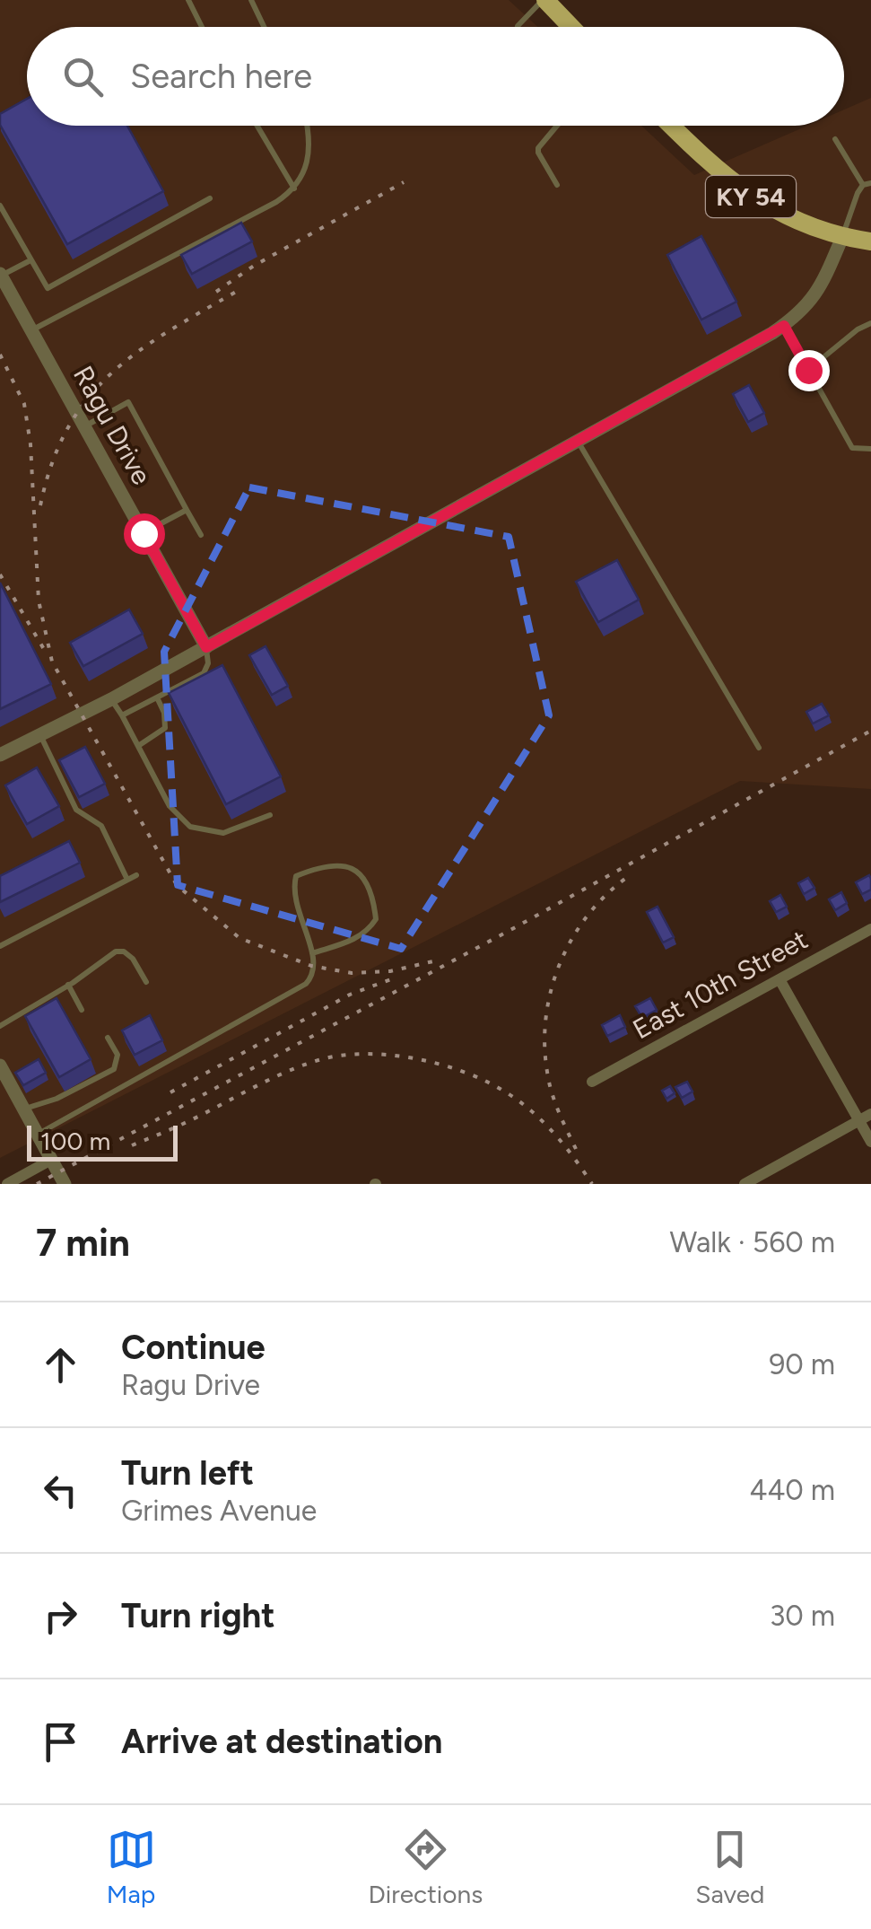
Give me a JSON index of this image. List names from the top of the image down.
{
  "streets": {
    "main road": ["KY 54"],
    "street": ["Ragu Drive", "East 10th Street"]
  },
  "scale_bar": "100 m",
  "page": {
    "search": "Search here",
    "scale": "100 m",
    "heading": ["7 min", "Walk · 560 m"],
    "list": [
      ["Continue", "Ragu Drive", "90 m"],
      ["Turn left", "Grimes Avenue", "440 m"],
      ["Turn right", "30 m"],
      "Arrive at destination"
    ],
    "nav": ["Map", "Directions", "Saved"]
  }
}
